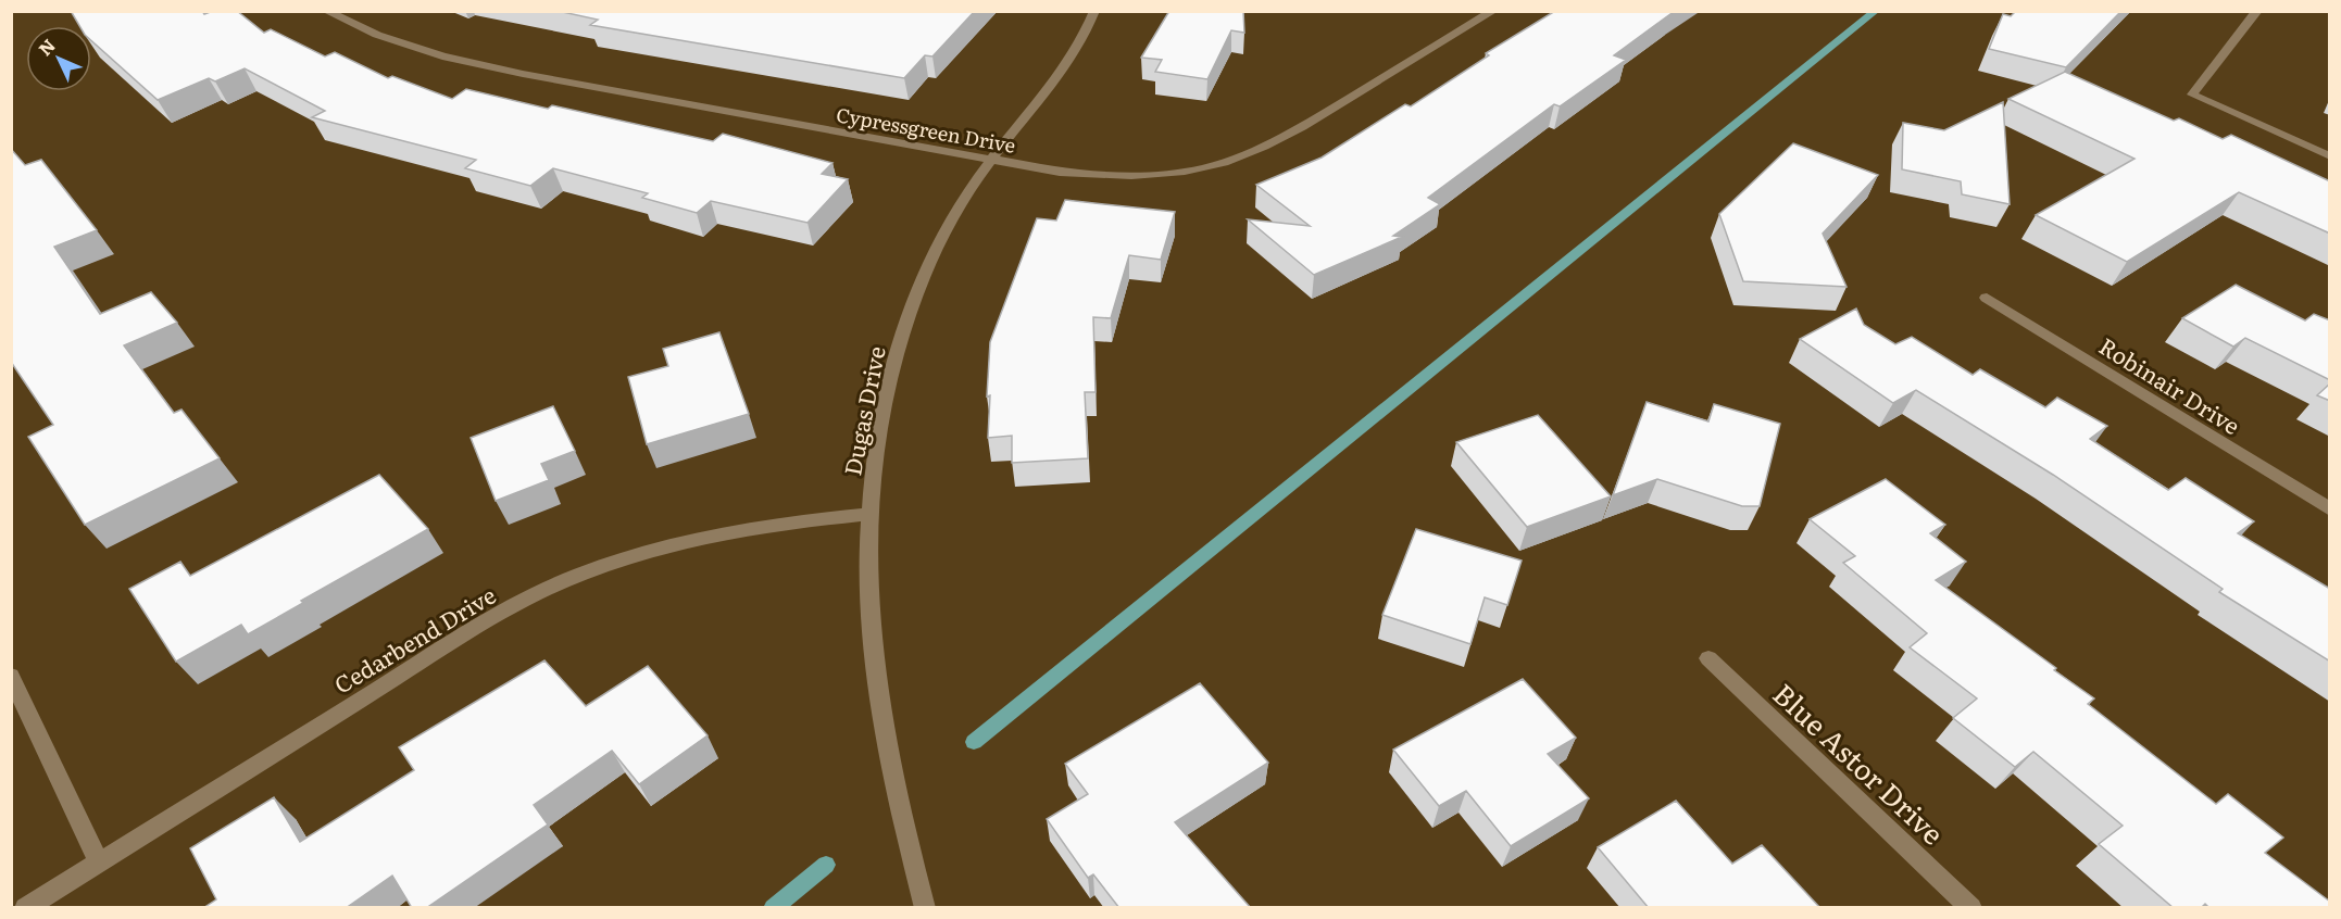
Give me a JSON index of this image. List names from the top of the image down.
{
  "streets": {
    "street": [
      "Cypressgreen Drive",
      "Robinair Drive",
      "Dugas Drive",
      "Cedarbend Drive",
      "Blue Astor Drive"
    ]
  },
  "crossings": [
    ["Cypressgreen Drive", "Dugas Drive"],
    ["Dugas Drive", "Cedarbend Drive"]
  ],
  "north": "top left"
}
